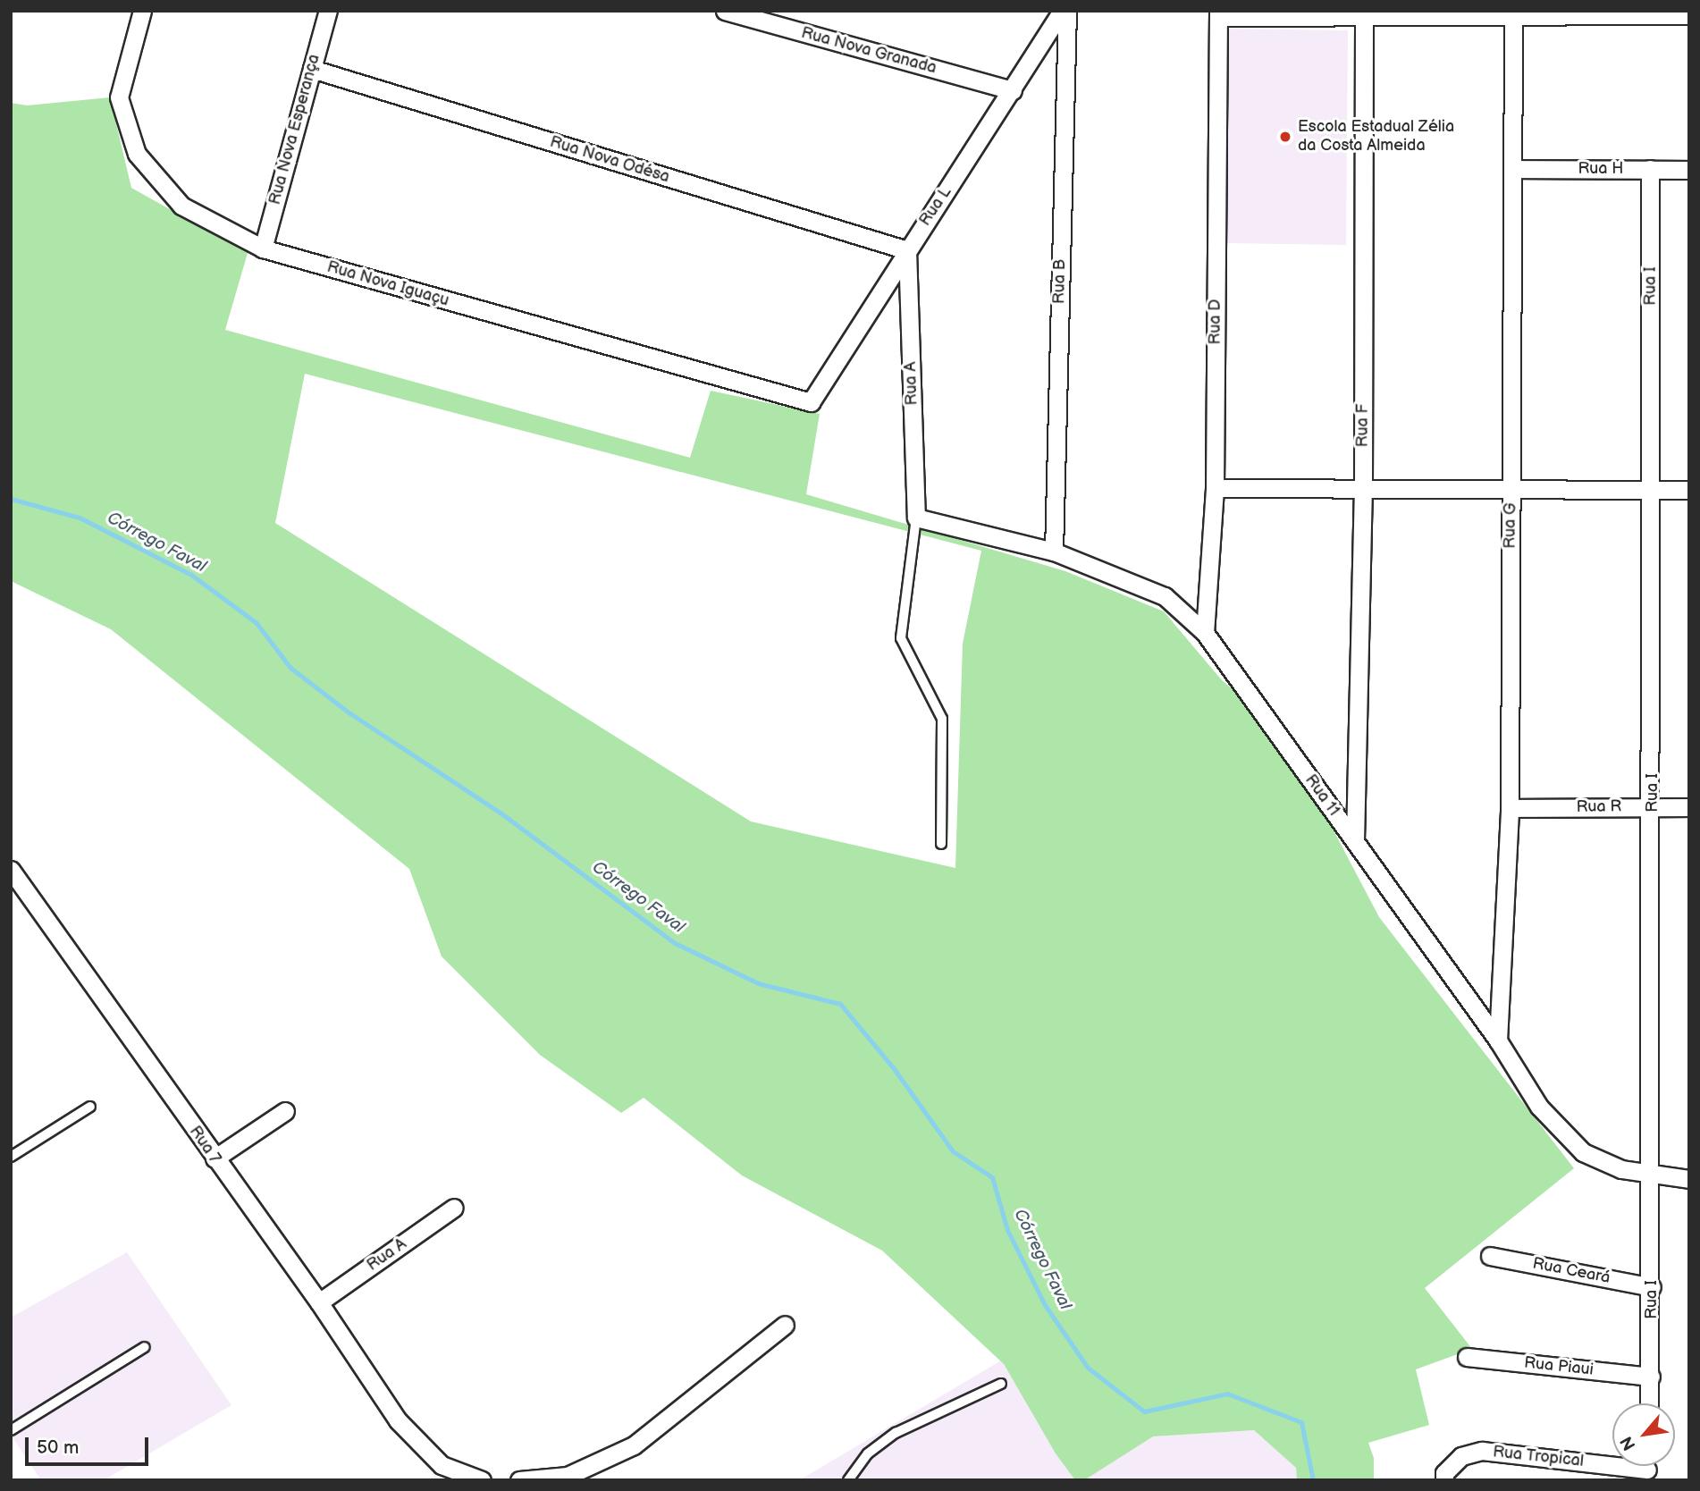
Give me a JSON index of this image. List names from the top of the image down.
{
  "streets": {
    "street": [
      "Rua Nova Granada",
      "Rua Nova Esperança",
      "Rua Nova Odésa",
      "Rua H",
      "Rua L",
      "Rua B",
      "Rua Nova Iguaçu",
      "Rua I",
      "Rua D",
      "Rua A",
      "Rua F",
      "Rua G",
      "Rua 11",
      "Rua R",
      "Rua 7",
      "Rua Ceará",
      "Rua Piaui",
      "Rua Tropical"
    ]
  },
  "crossings": [
    ["Rua Nova Granada", "Rua L"],
    ["Rua Nova Esperança", "Rua Nova Odésa"],
    ["Rua Nova Esperança", "Rua Nova Iguaçu"],
    ["Rua Nova Odésa", "Rua L"],
    ["Rua Nova Odésa", "Rua A"],
    ["Rua H", "Rua I"],
    ["Rua H", "Rua G"],
    ["Rua L", "Rua Nova Iguaçu"],
    ["Rua L", "Rua A"],
    ["Rua B", "Rua 11"],
    ["Rua I", "Rua 11"],
    ["Rua I", "Rua R"],
    ["Rua I", "Rua Ceará"],
    ["Rua I", "Rua Piaui"],
    ["Rua D", "Rua 11"],
    ["Rua A", "Rua 11"],
    ["Rua A", "Rua 7"],
    ["Rua F", "Rua 11"],
    ["Rua G", "Rua 11"],
    ["Rua G", "Rua R"]
  ],
  "water": ["Córrego Faval"],
  "places": ["Escola Estadual Zélia da Costa Almeida"],
  "scale_bar": "50 m",
  "north": "bottom left"
}
